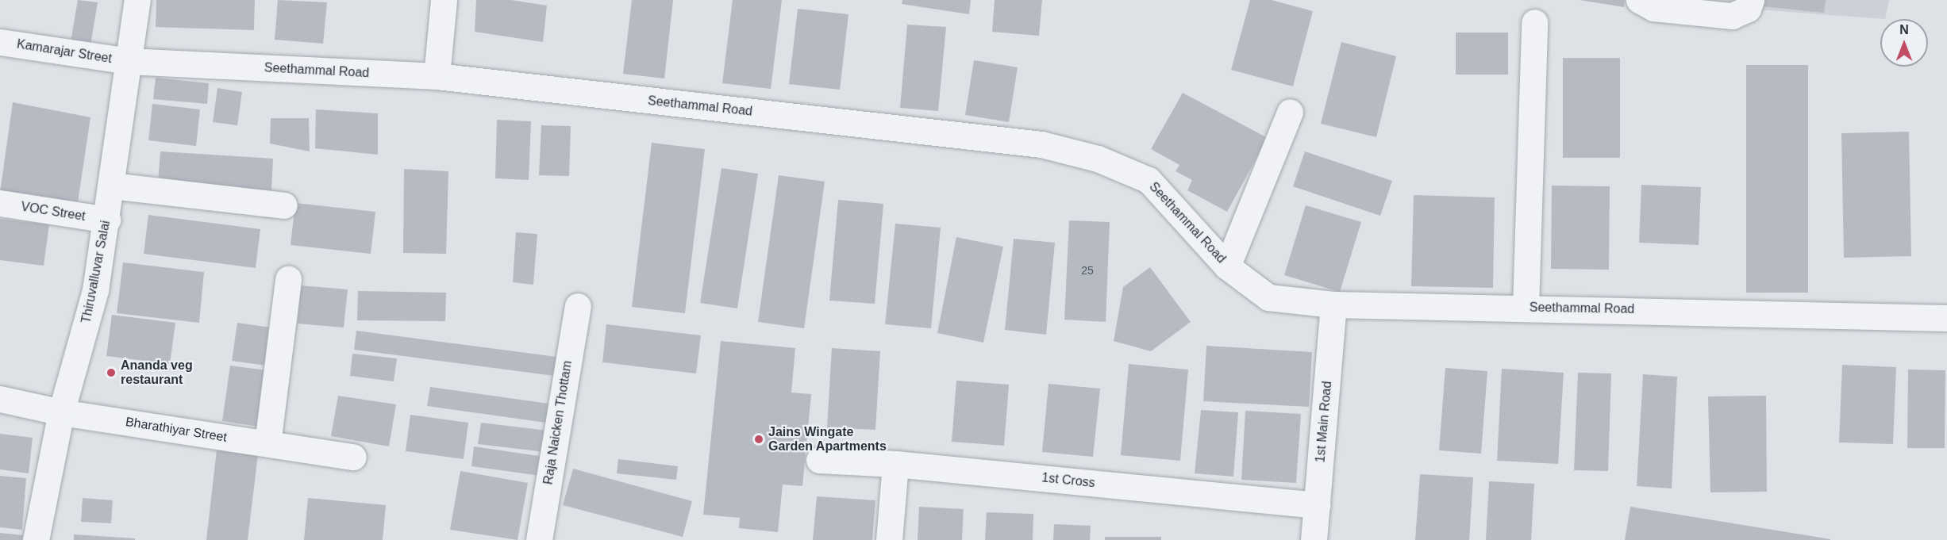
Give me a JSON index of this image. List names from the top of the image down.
{
  "streets": {
    "street": [
      "Kamarajar Street",
      "Seethammal Road",
      "VOC Street",
      "Thiruvalluvar Salai",
      "1st Main Road",
      "Raja Naicken Thottam",
      "Bharathiyar Street",
      "1st Cross"
    ]
  },
  "crossings": [
    ["Kamarajar Street", "Seethammal Road"],
    ["Kamarajar Street", "Thiruvalluvar Salai"],
    ["Seethammal Road", "Thiruvalluvar Salai"],
    ["Seethammal Road", "1st Main Road"],
    ["VOC Street", "Thiruvalluvar Salai"],
    ["Thiruvalluvar Salai", "Bharathiyar Street"],
    ["1st Main Road", "1st Cross"]
  ],
  "places": ["Ananda veg restaurant", "Jains Wingate Garden Apartments"],
  "house_numbers": ["25"],
  "north": "top"
}
